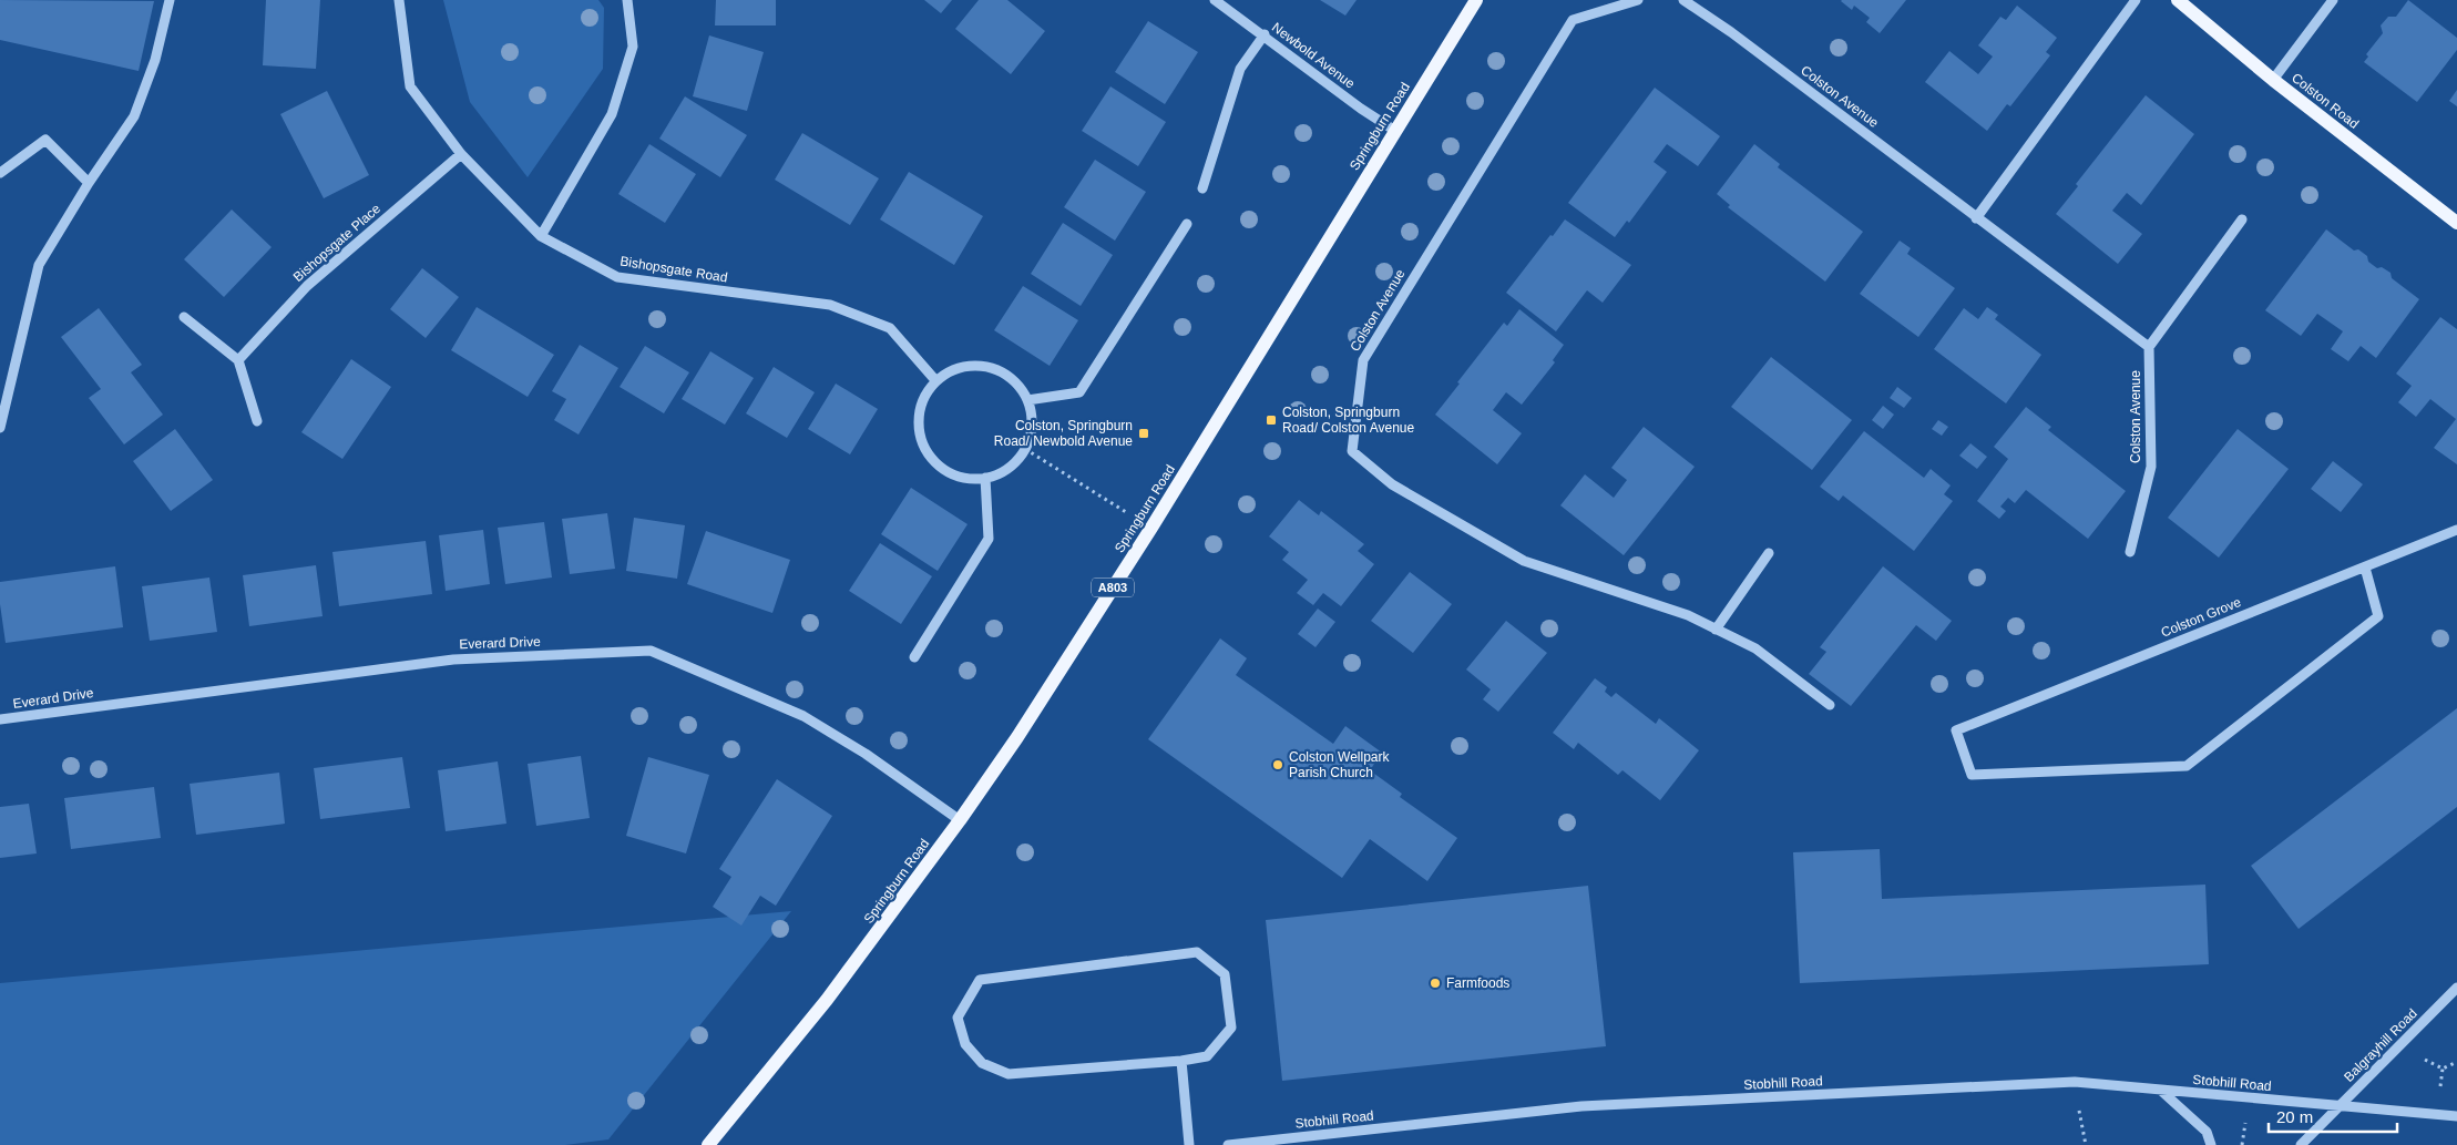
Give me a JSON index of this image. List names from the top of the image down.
{
  "streets": {
    "main road": ["Colston Road", "Springburn Road", "A803"],
    "street": [
      "Newbold Avenue",
      "Colston Avenue",
      "Bishopsgate Place",
      "Bishopsgate Road",
      "Colston Grove",
      "Everard Drive",
      "Balgrayhill Road",
      "Stobhill Road"
    ]
  },
  "crossings": [
    ["Newbold Avenue", "Springburn Road"],
    ["Springburn Road", "Everard Drive"],
    ["Bishopsgate Place", "Bishopsgate Road"],
    ["Balgrayhill Road", "Stobhill Road"]
  ],
  "places": {
    "transit": ["Colston, Springburn Road/ Colston Avenue", "Colston, Springburn Road/ Newbold Avenue"],
    "other": ["Colston Wellpark Parish Church", "Farmfoods"]
  },
  "scale_bar": "20 m"
}
